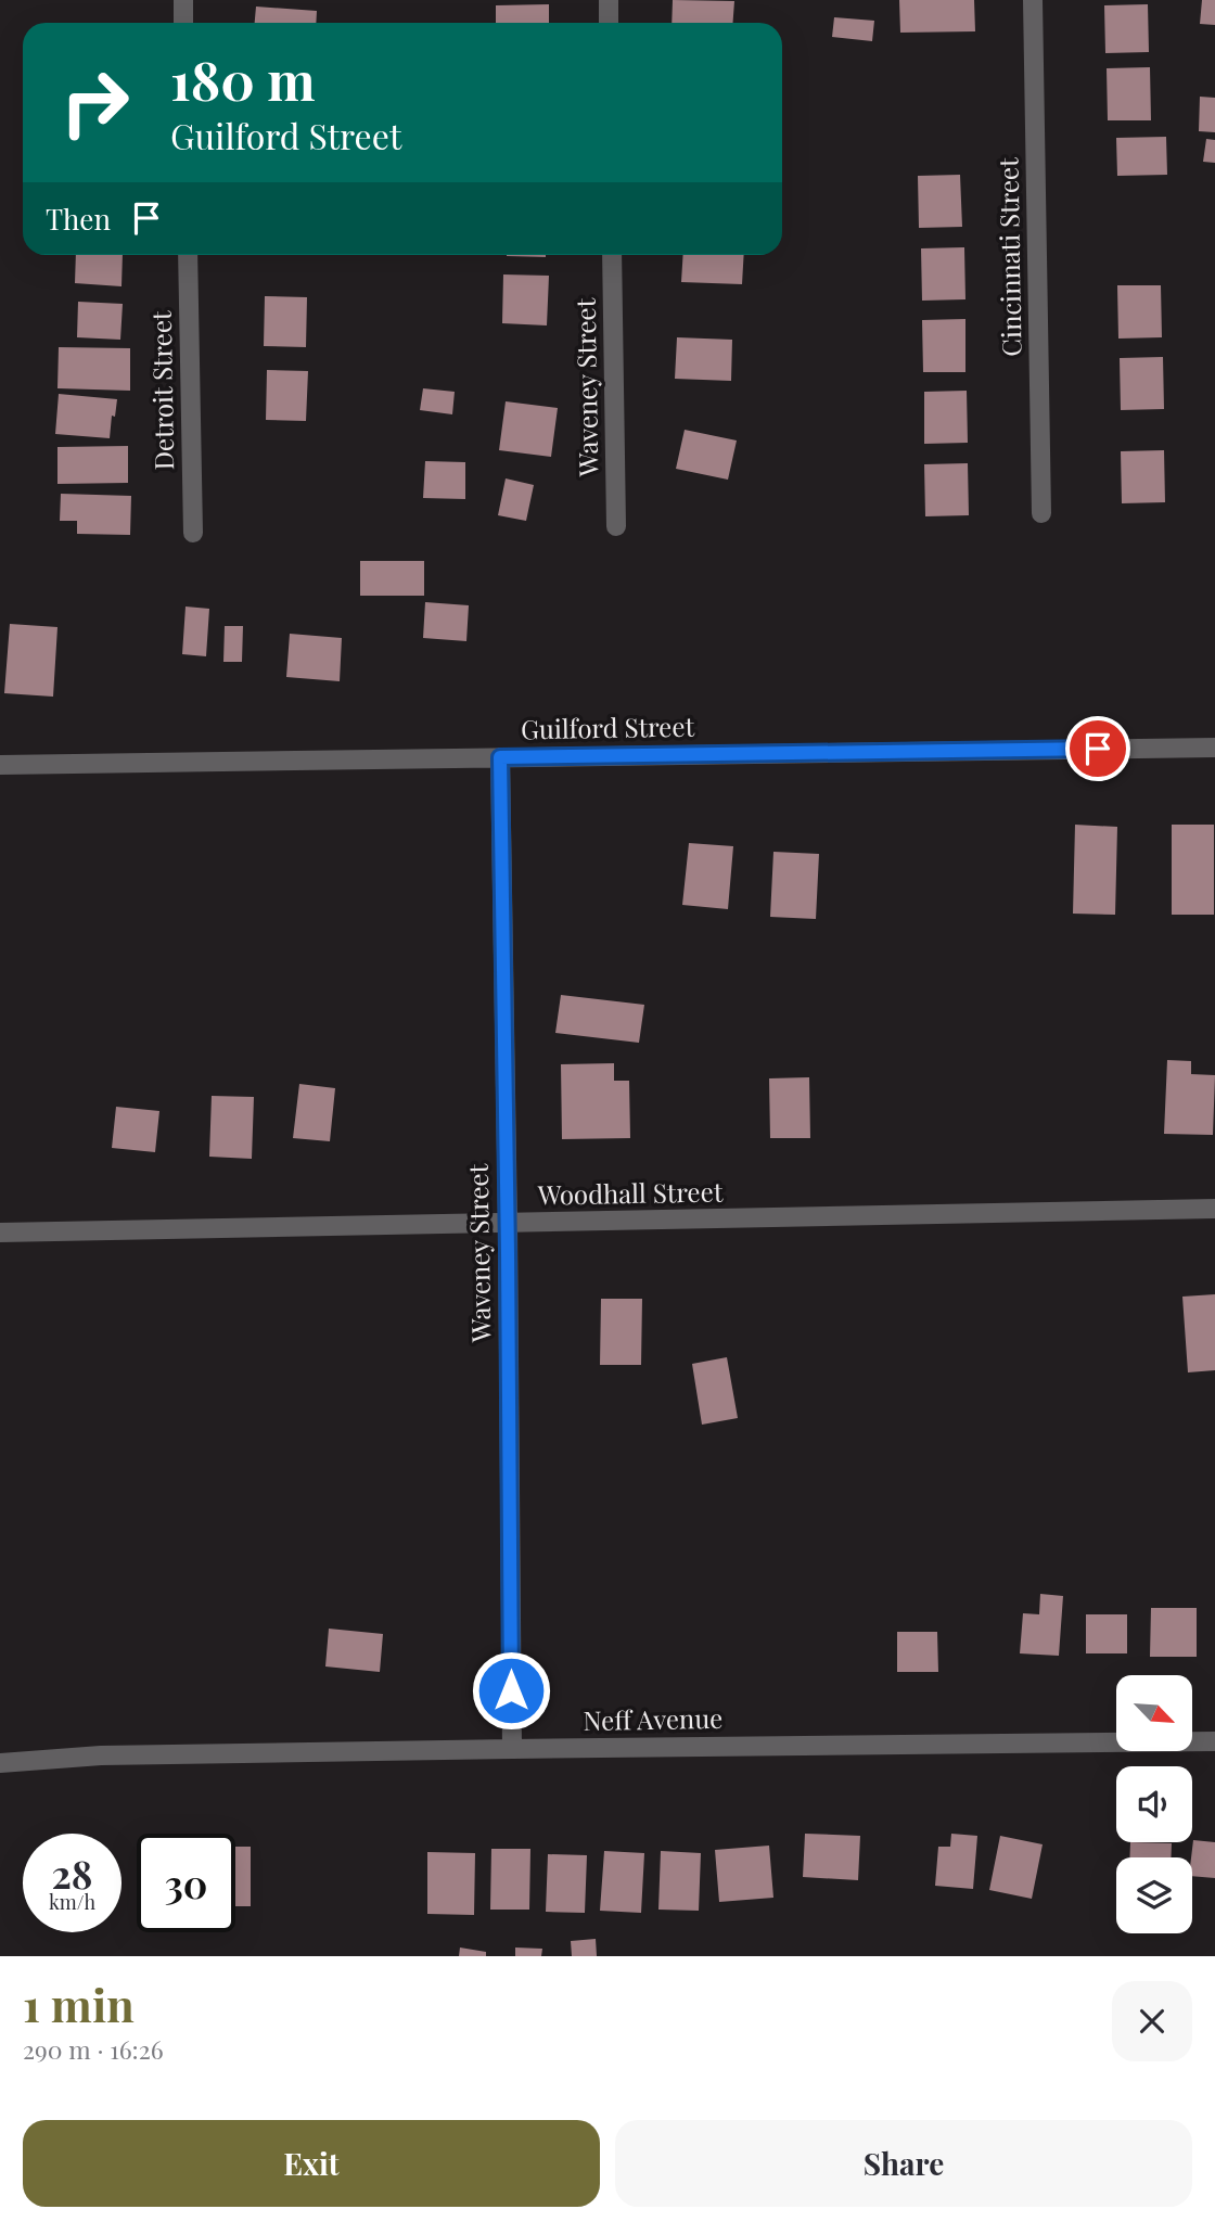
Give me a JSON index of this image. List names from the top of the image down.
{
  "streets": {
    "street": [
      "Cincinnati Street",
      "Waveney Street",
      "Detroit Street",
      "Guilford Street",
      "Woodhall Street",
      "Neff Avenue"
    ]
  },
  "crossings": [
    ["Waveney Street", "Guilford Street"],
    ["Waveney Street", "Woodhall Street"],
    ["Waveney Street", "Neff Avenue"]
  ],
  "north": "bottom right",
  "page": {
    "turn": ["180 m", "Guilford Street"],
    "then": "Then",
    "speed": "28 km/h",
    "limit": "30",
    "heading": ["1 min", "290 m · 16:26"],
    "buttons": ["Exit", "Share"]
  }
}
